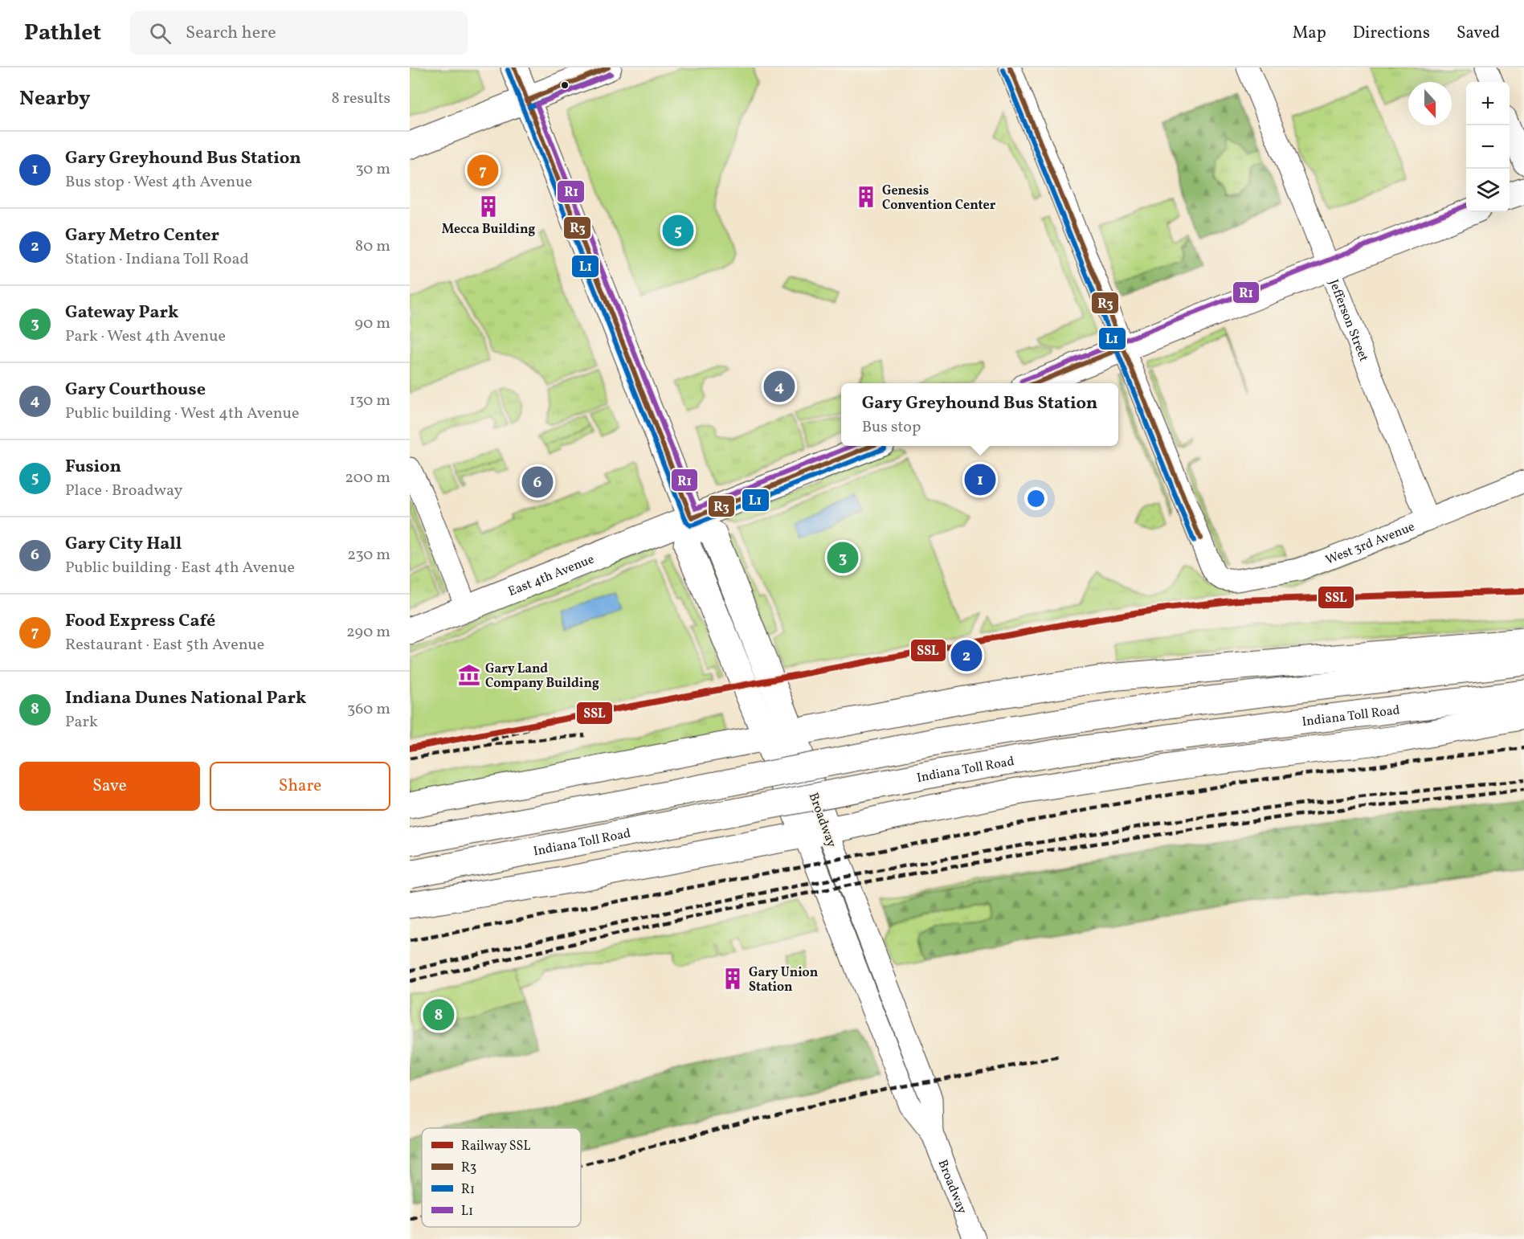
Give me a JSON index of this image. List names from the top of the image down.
{
  "streets": {
    "main road": ["East 4th Avenue", "Indiana Toll Road", "Broadway"],
    "street": ["Jefferson Street", "West 3rd Avenue"]
  },
  "crossings": [
    ["Jefferson Street", "West 3rd Avenue"],
    ["East 4th Avenue", "Broadway"]
  ],
  "places": {
    "building": ["Genesis Convention Center", "Mecca Building", "Gary Union Station"],
    "museum": ["Gary Land Company Building"]
  },
  "lines": [
    "transit line R3",
    "transit line L1",
    "transit line R1",
    "rail line SSL"
  ],
  "legend": [
    "Railway SSL",
    "R3",
    "R1",
    "L1"
  ],
  "north": "bottom",
  "page": {
    "header": "Pathlet",
    "search": "Search here",
    "nav": ["Map", "Directions", "Saved"],
    "heading": ["Nearby", "8 results"],
    "map_buttons": ["+", "−"],
    "list": [
      {
        "mark": "1",
        "name": "Gary Greyhound Bus Station",
        "note": "Bus stop · West 4th Avenue",
        "value": "30 m"
      },
      {
        "mark": "2",
        "name": "Gary Metro Center",
        "note": "Station · Indiana Toll Road",
        "value": "80 m"
      },
      {
        "mark": "3",
        "name": "Gateway Park",
        "note": "Park · West 4th Avenue",
        "value": "90 m"
      },
      {
        "mark": "4",
        "name": "Gary Courthouse",
        "note": "Public building · West 4th Avenue",
        "value": "130 m"
      },
      {
        "mark": "5",
        "name": "Fusion",
        "note": "Place · Broadway",
        "value": "200 m"
      },
      {
        "mark": "6",
        "name": "Gary City Hall",
        "note": "Public building · East 4th Avenue",
        "value": "230 m"
      },
      {
        "mark": "7",
        "name": "Food Express Café",
        "note": "Restaurant · East 5th Avenue",
        "value": "290 m"
      },
      {
        "mark": "8",
        "name": "Indiana Dunes National Park",
        "note": "Park",
        "value": "360 m"
      }
    ],
    "pins": [
      "7",
      "5",
      "4",
      "1",
      "6",
      "3",
      "2",
      "8"
    ],
    "popup": ["Gary Greyhound Bus Station", "Bus stop"],
    "buttons": ["Save", "Share"]
  }
}
